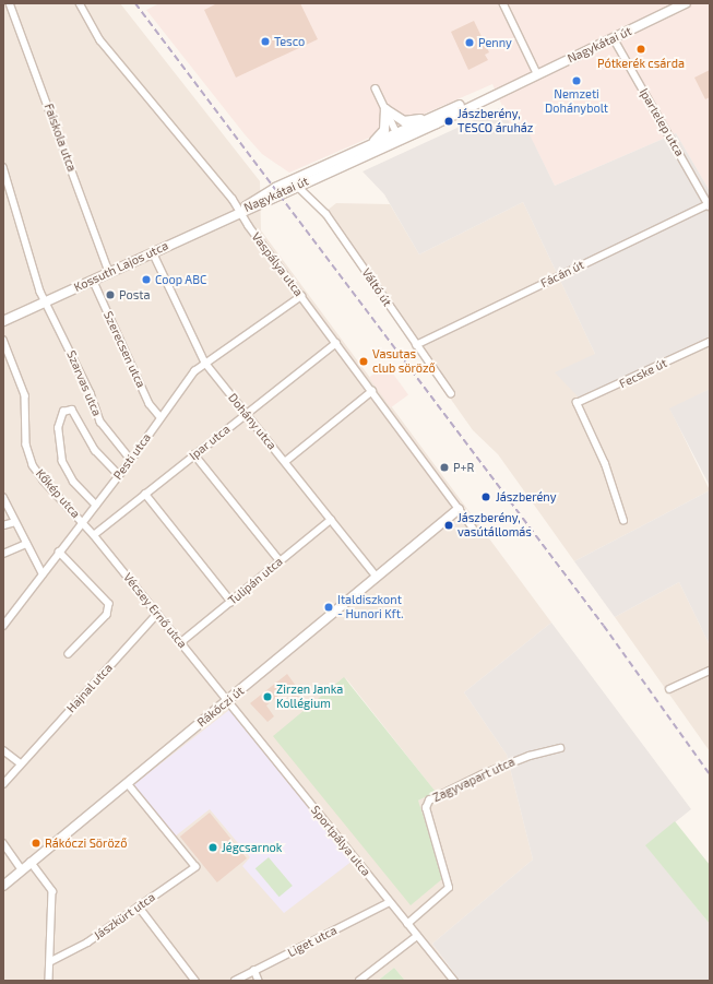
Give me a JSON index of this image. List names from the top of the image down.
{
  "streets": {
    "street": [
      "Nagykátai út",
      "Ipartelep utca",
      "Faiskola utca",
      "Vaspálya utca",
      "Kossuth Lajos utca",
      "Fácán út",
      "Váltó út",
      "Szerecsen utca",
      "Fecske út",
      "Szarvas utca",
      "Dohány utca",
      "Ipar utca",
      "Pesti utca",
      "Kőkép utca",
      "Tulipán utca",
      "Vécsey Ernő utca",
      "Hajnal utca",
      "Rákóczi út",
      "Zagyvapart utca",
      "Sportpálya utca",
      "Jászkürt utca",
      "Liget utca"
    ]
  },
  "crossings": [
    ["Nagykátai út", "Ipartelep utca"],
    ["Nagykátai út", "Vaspálya utca"],
    ["Nagykátai út", "Kossuth Lajos utca"],
    ["Nagykátai út", "Váltó út"],
    ["Ipartelep utca", "Fácán út"],
    ["Faiskola utca", "Kossuth Lajos utca"],
    ["Vaspálya utca", "Kossuth Lajos utca"],
    ["Vaspálya utca", "Ipar utca"],
    ["Vaspálya utca", "Pesti utca"],
    ["Vaspálya utca", "Rákóczi út"],
    ["Kossuth Lajos utca", "Szerecsen utca"],
    ["Kossuth Lajos utca", "Szarvas utca"],
    ["Kossuth Lajos utca", "Dohány utca"],
    ["Fácán út", "Váltó út"],
    ["Szerecsen utca", "Pesti utca"],
    ["Szarvas utca", "Pesti utca"],
    ["Dohány utca", "Ipar utca"],
    ["Dohány utca", "Pesti utca"],
    ["Dohány utca", "Tulipán utca"],
    ["Dohány utca", "Rákóczi út"],
    ["Ipar utca", "Vécsey Ernő utca"],
    ["Pesti utca", "Kőkép utca"],
    ["Pesti utca", "Vécsey Ernő utca"],
    ["Kőkép utca", "Vécsey Ernő utca"],
    ["Tulipán utca", "Vécsey Ernő utca"],
    ["Vécsey Ernő utca", "Hajnal utca"],
    ["Vécsey Ernő utca", "Rákóczi út"],
    ["Vécsey Ernő utca", "Sportpálya utca"],
    ["Rákóczi út", "Sportpálya utca"],
    ["Rákóczi út", "Jászkürt utca"],
    ["Zagyvapart utca", "Sportpálya utca"],
    ["Sportpálya utca", "Liget utca"]
  ],
  "places": [
    "Tesco",
    "Penny",
    "Pótkerék csárda",
    "Nemzeti Dohánybolt",
    "Jászberény, TESCO áruház",
    "Coop ABC",
    "Posta",
    "Vasutas club söröző",
    "P+R",
    "Jászberény",
    "Jászberény, vasútállomás",
    "Italdiszkont - Hunori Kft.",
    "Zirzen Janka Kollégium",
    "Rákóczi Söröző",
    "Jégcsarnok"
  ]
}
